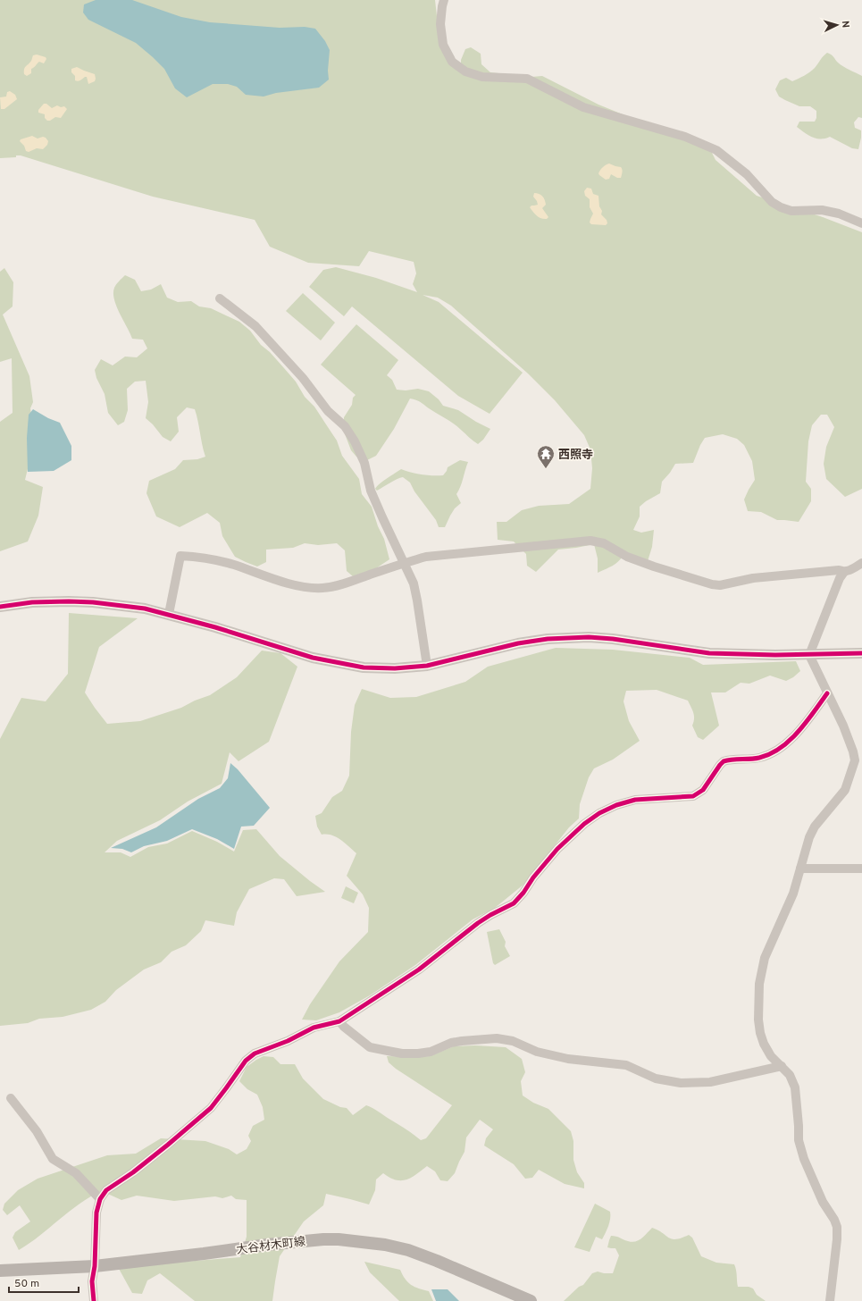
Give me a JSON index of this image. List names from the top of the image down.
{
  "streets": {
    "main road": ["大谷材木町線"]
  },
  "places": {
    "temple": ["西照寺"]
  },
  "scale_bar": "50 m",
  "north": "right"
}
